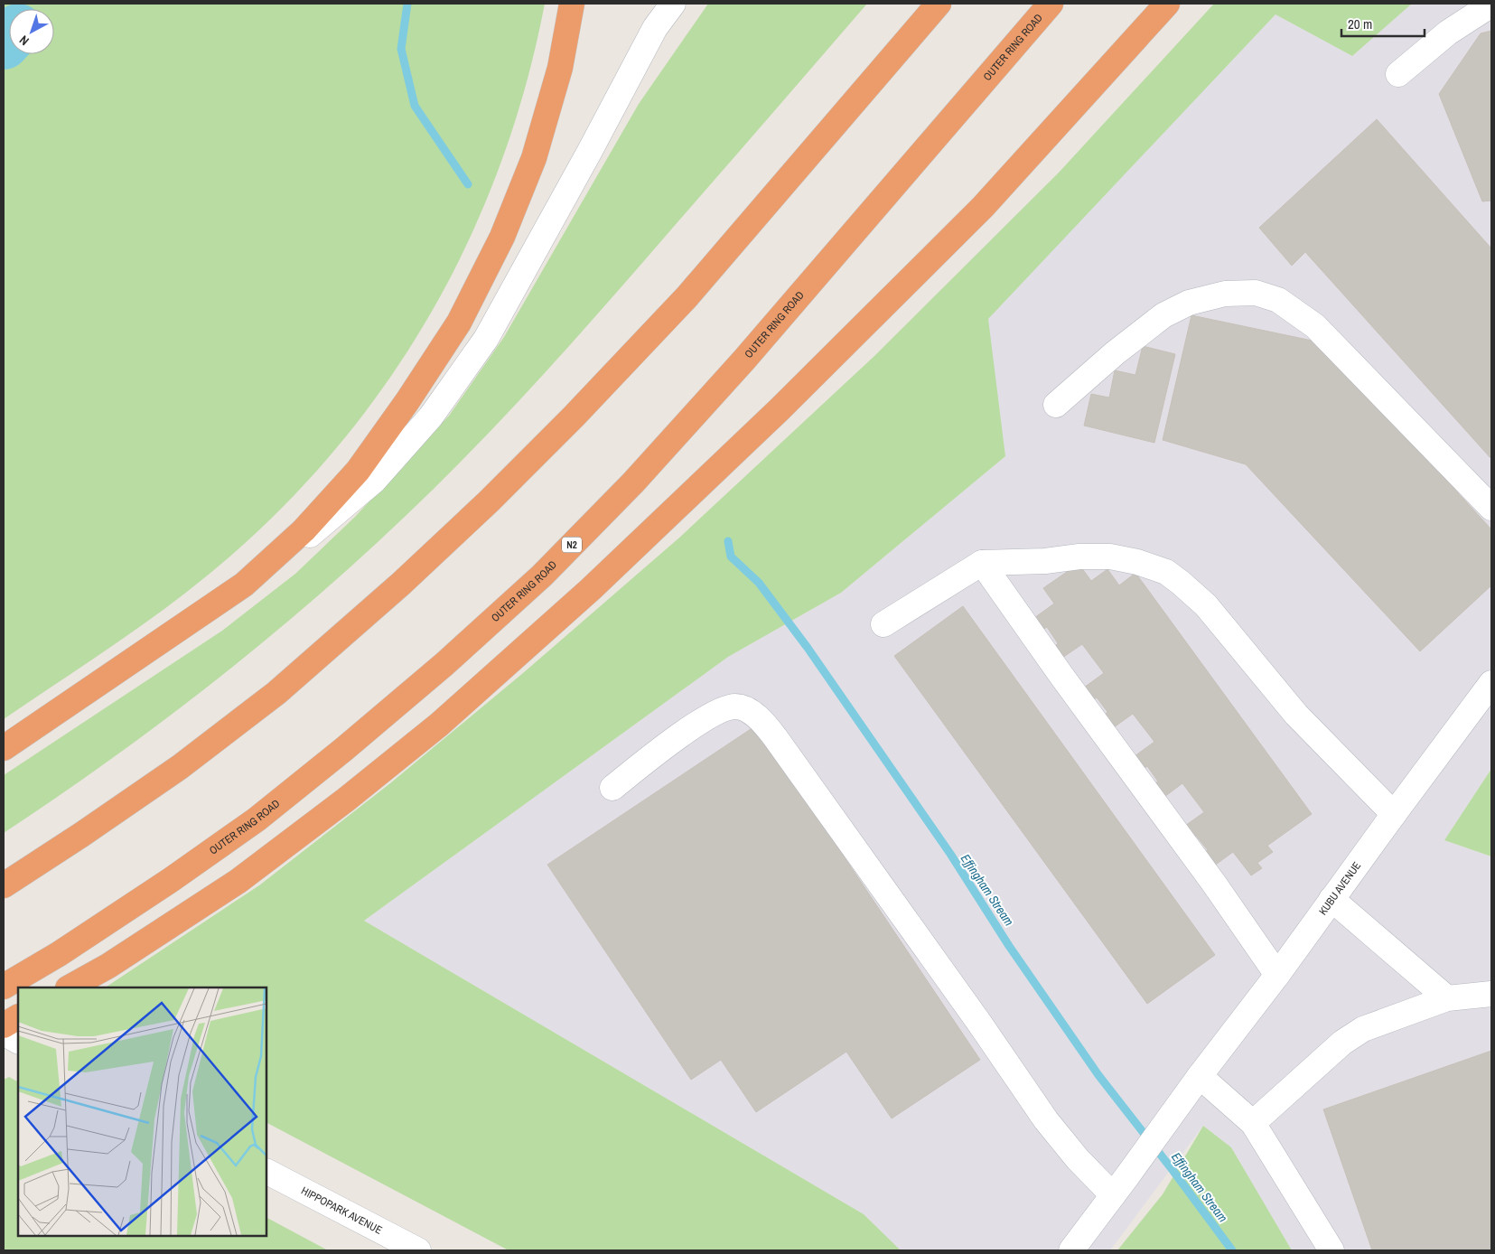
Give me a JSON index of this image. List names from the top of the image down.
{
  "streets": {
    "highway": ["OUTER RING ROAD", "N2"],
    "street": ["KUBU AVENUE", "HIPPOPARK AVENUE"]
  },
  "water": ["Effingham Stream"],
  "scale_bar": "20 m",
  "north": "bottom left"
}
